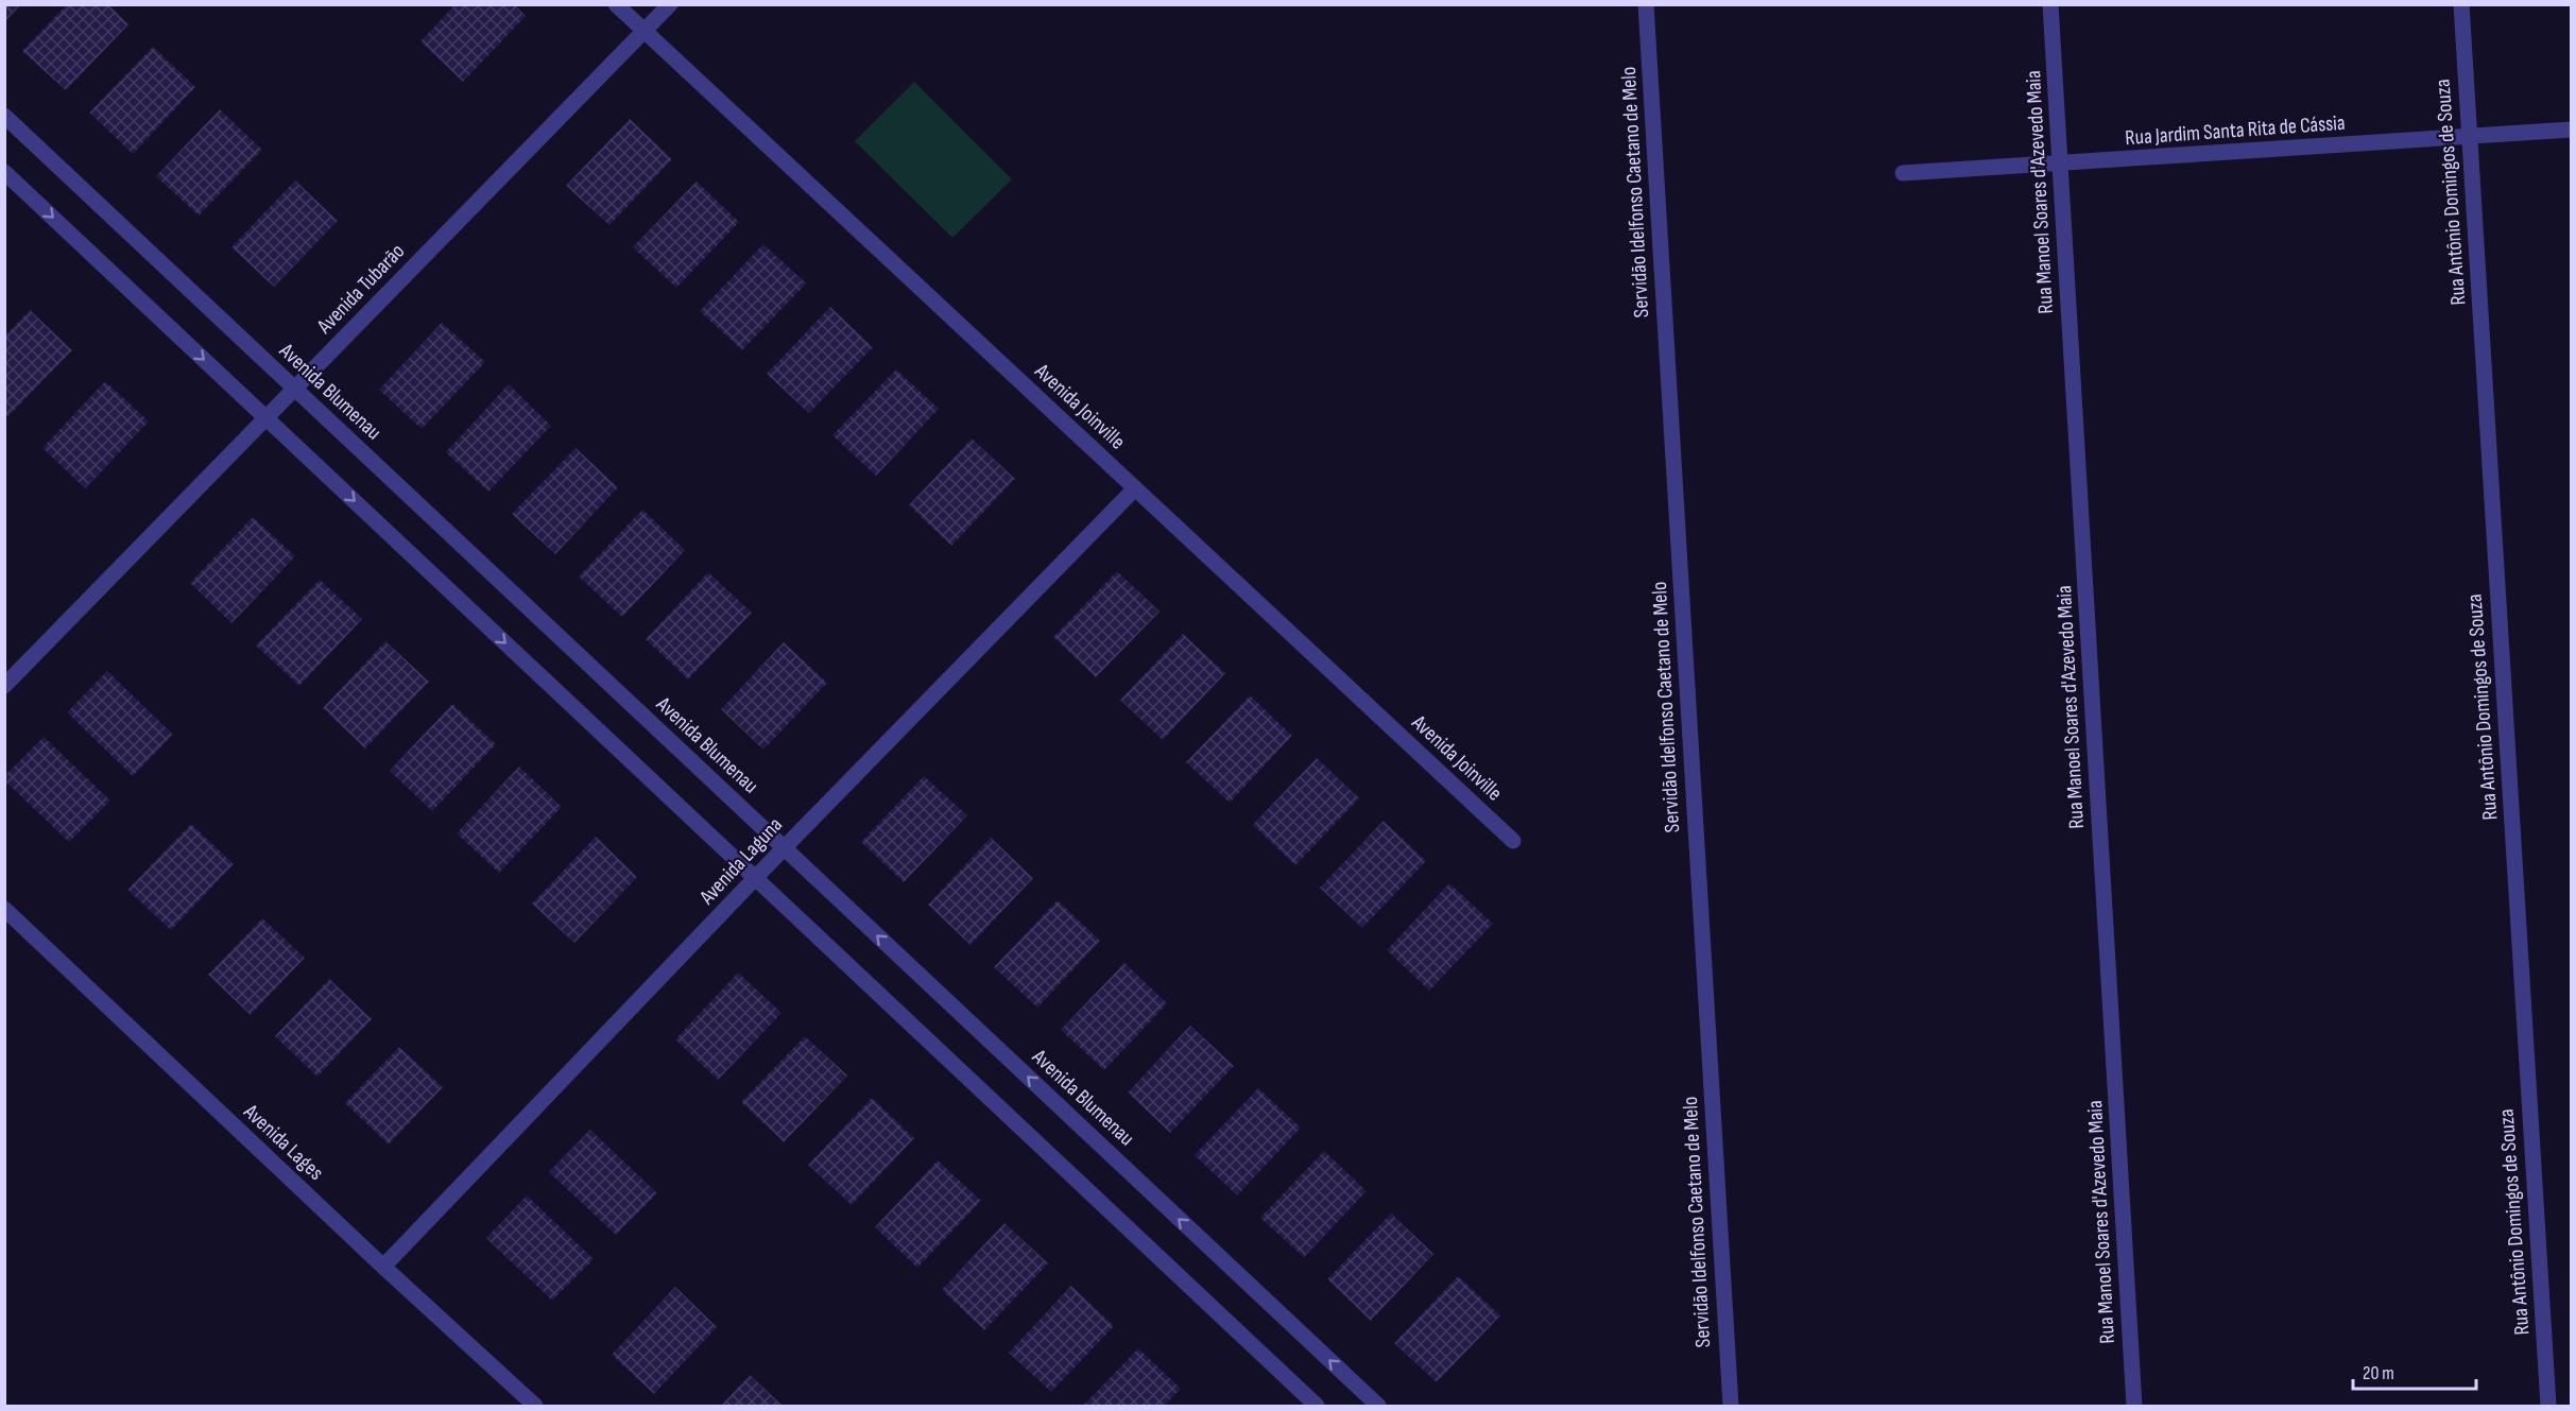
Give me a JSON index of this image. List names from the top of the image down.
{
  "streets": {
    "street": [
      "Rua Jardim Santa Rita de Cássia",
      "Servidão Idelfonso Caetano de Melo",
      "Rua Manoel Soares d'Azevedo Maia",
      "Rua Antônio Domingos de Souza",
      "Avenida Tubarão",
      "Avenida Blumenau",
      "Avenida Joinville",
      "Avenida Laguna",
      "Avenida Lages"
    ]
  },
  "crossings": [
    ["Rua Jardim Santa Rita de Cássia", "Rua Manoel Soares d'Azevedo Maia"],
    ["Rua Jardim Santa Rita de Cássia", "Rua Antônio Domingos de Souza"],
    ["Avenida Tubarão", "Avenida Blumenau"],
    ["Avenida Tubarão", "Avenida Joinville"],
    ["Avenida Blumenau", "Avenida Laguna"],
    ["Avenida Joinville", "Avenida Laguna"],
    ["Avenida Laguna", "Avenida Lages"]
  ],
  "scale_bar": "20 m"
}
